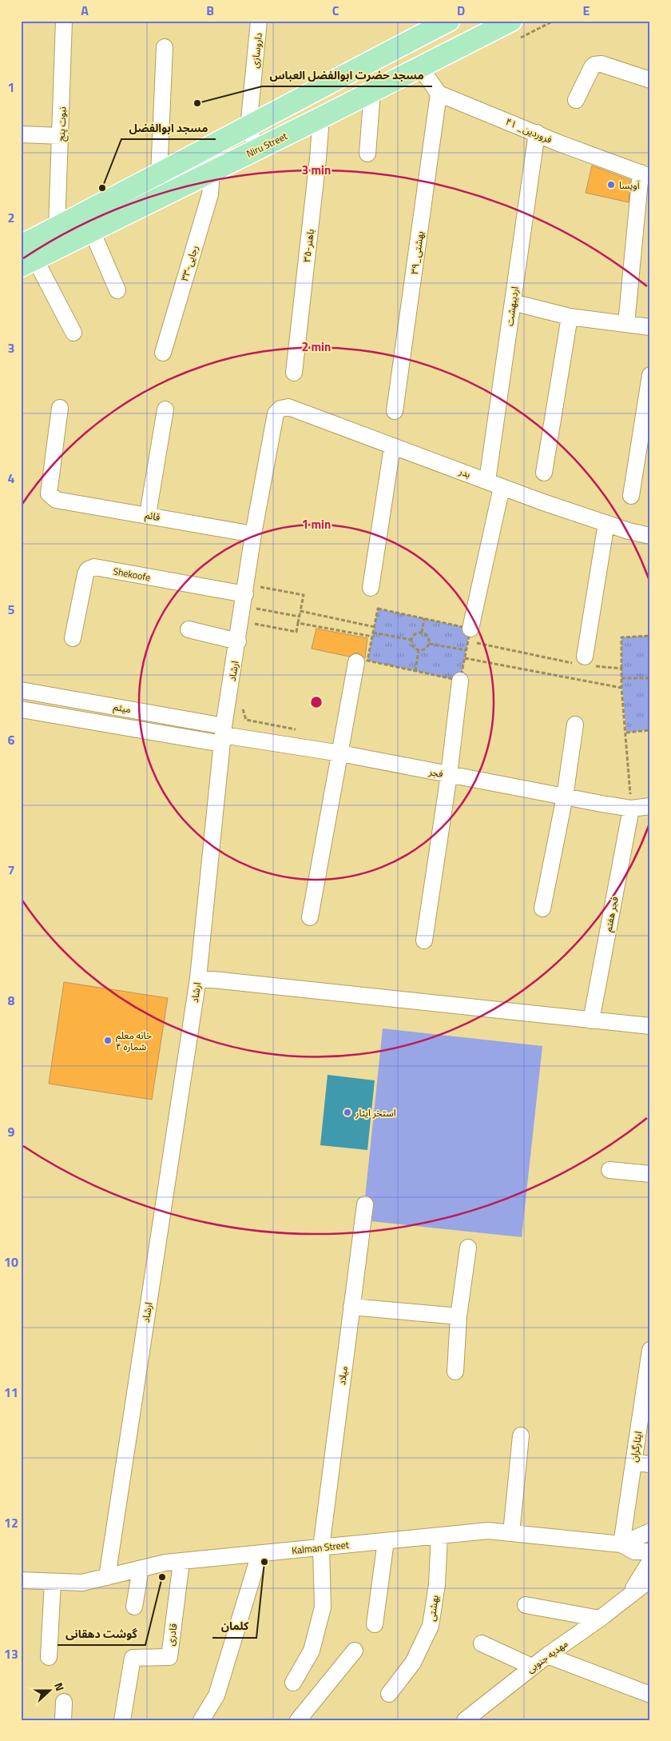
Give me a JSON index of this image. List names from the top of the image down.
{
  "streets": {
    "main road": ["Niru Street"],
    "street": [
      "داروسازی",
      "نبوت پنج",
      "۴۱ _فروردین",
      "۳۵-باهنر",
      "۳۹_بهشتی",
      "۳۳-رجایی",
      "اردیبهشت",
      "بدر",
      "قائم",
      "Shekoofe",
      "ارشاد",
      "میثم",
      "فجر",
      "فجر هفتم",
      "میلاد",
      "ایثارگران",
      "Kalman Street",
      "بهشتی",
      "قادری",
      "مهدیه جنوبی"
    ]
  },
  "crossings": [
    ["۴۱ _فروردین", "۳۹_بهشتی"],
    ["۴۱ _فروردین", "اردیبهشت"],
    ["Niru Street", "۳۵-باهنر"],
    ["Niru Street", "۳۳-رجایی"],
    ["اردیبهشت", "بدر"],
    ["بدر", "ارشاد"],
    ["قائم", "ارشاد"],
    ["Shekoofe", "ارشاد"],
    ["ارشاد", "میثم"],
    ["ارشاد", "فجر"],
    ["ارشاد", "Kalman Street"],
    ["میثم", "فجر"],
    ["فجر", "فجر هفتم"],
    ["میلاد", "Kalman Street"],
    ["ایثارگران", "Kalman Street"],
    ["Kalman Street", "بهشتی"],
    ["Kalman Street", "قادری"],
    ["Kalman Street", "مهدیه جنوبی"]
  ],
  "places": [
    "مسجد حضرت ابوالفضل العباس",
    "آویسا",
    "مسجد ابوالفضل",
    "خانه معلم شماره ۴",
    "استخر ایثار",
    "کلمان",
    "گوشت دهقانی"
  ],
  "north": "right",
  "grid": {
    "columns": [
      "A",
      "B",
      "C",
      "D",
      "E"
    ],
    "rows": [
      "1",
      "2",
      "3",
      "4",
      "5",
      "6",
      "7",
      "8",
      "9",
      "10",
      "11",
      "12",
      "13"
    ]
  },
  "rings": ["3 min", "2 min", "1 min"]
}
